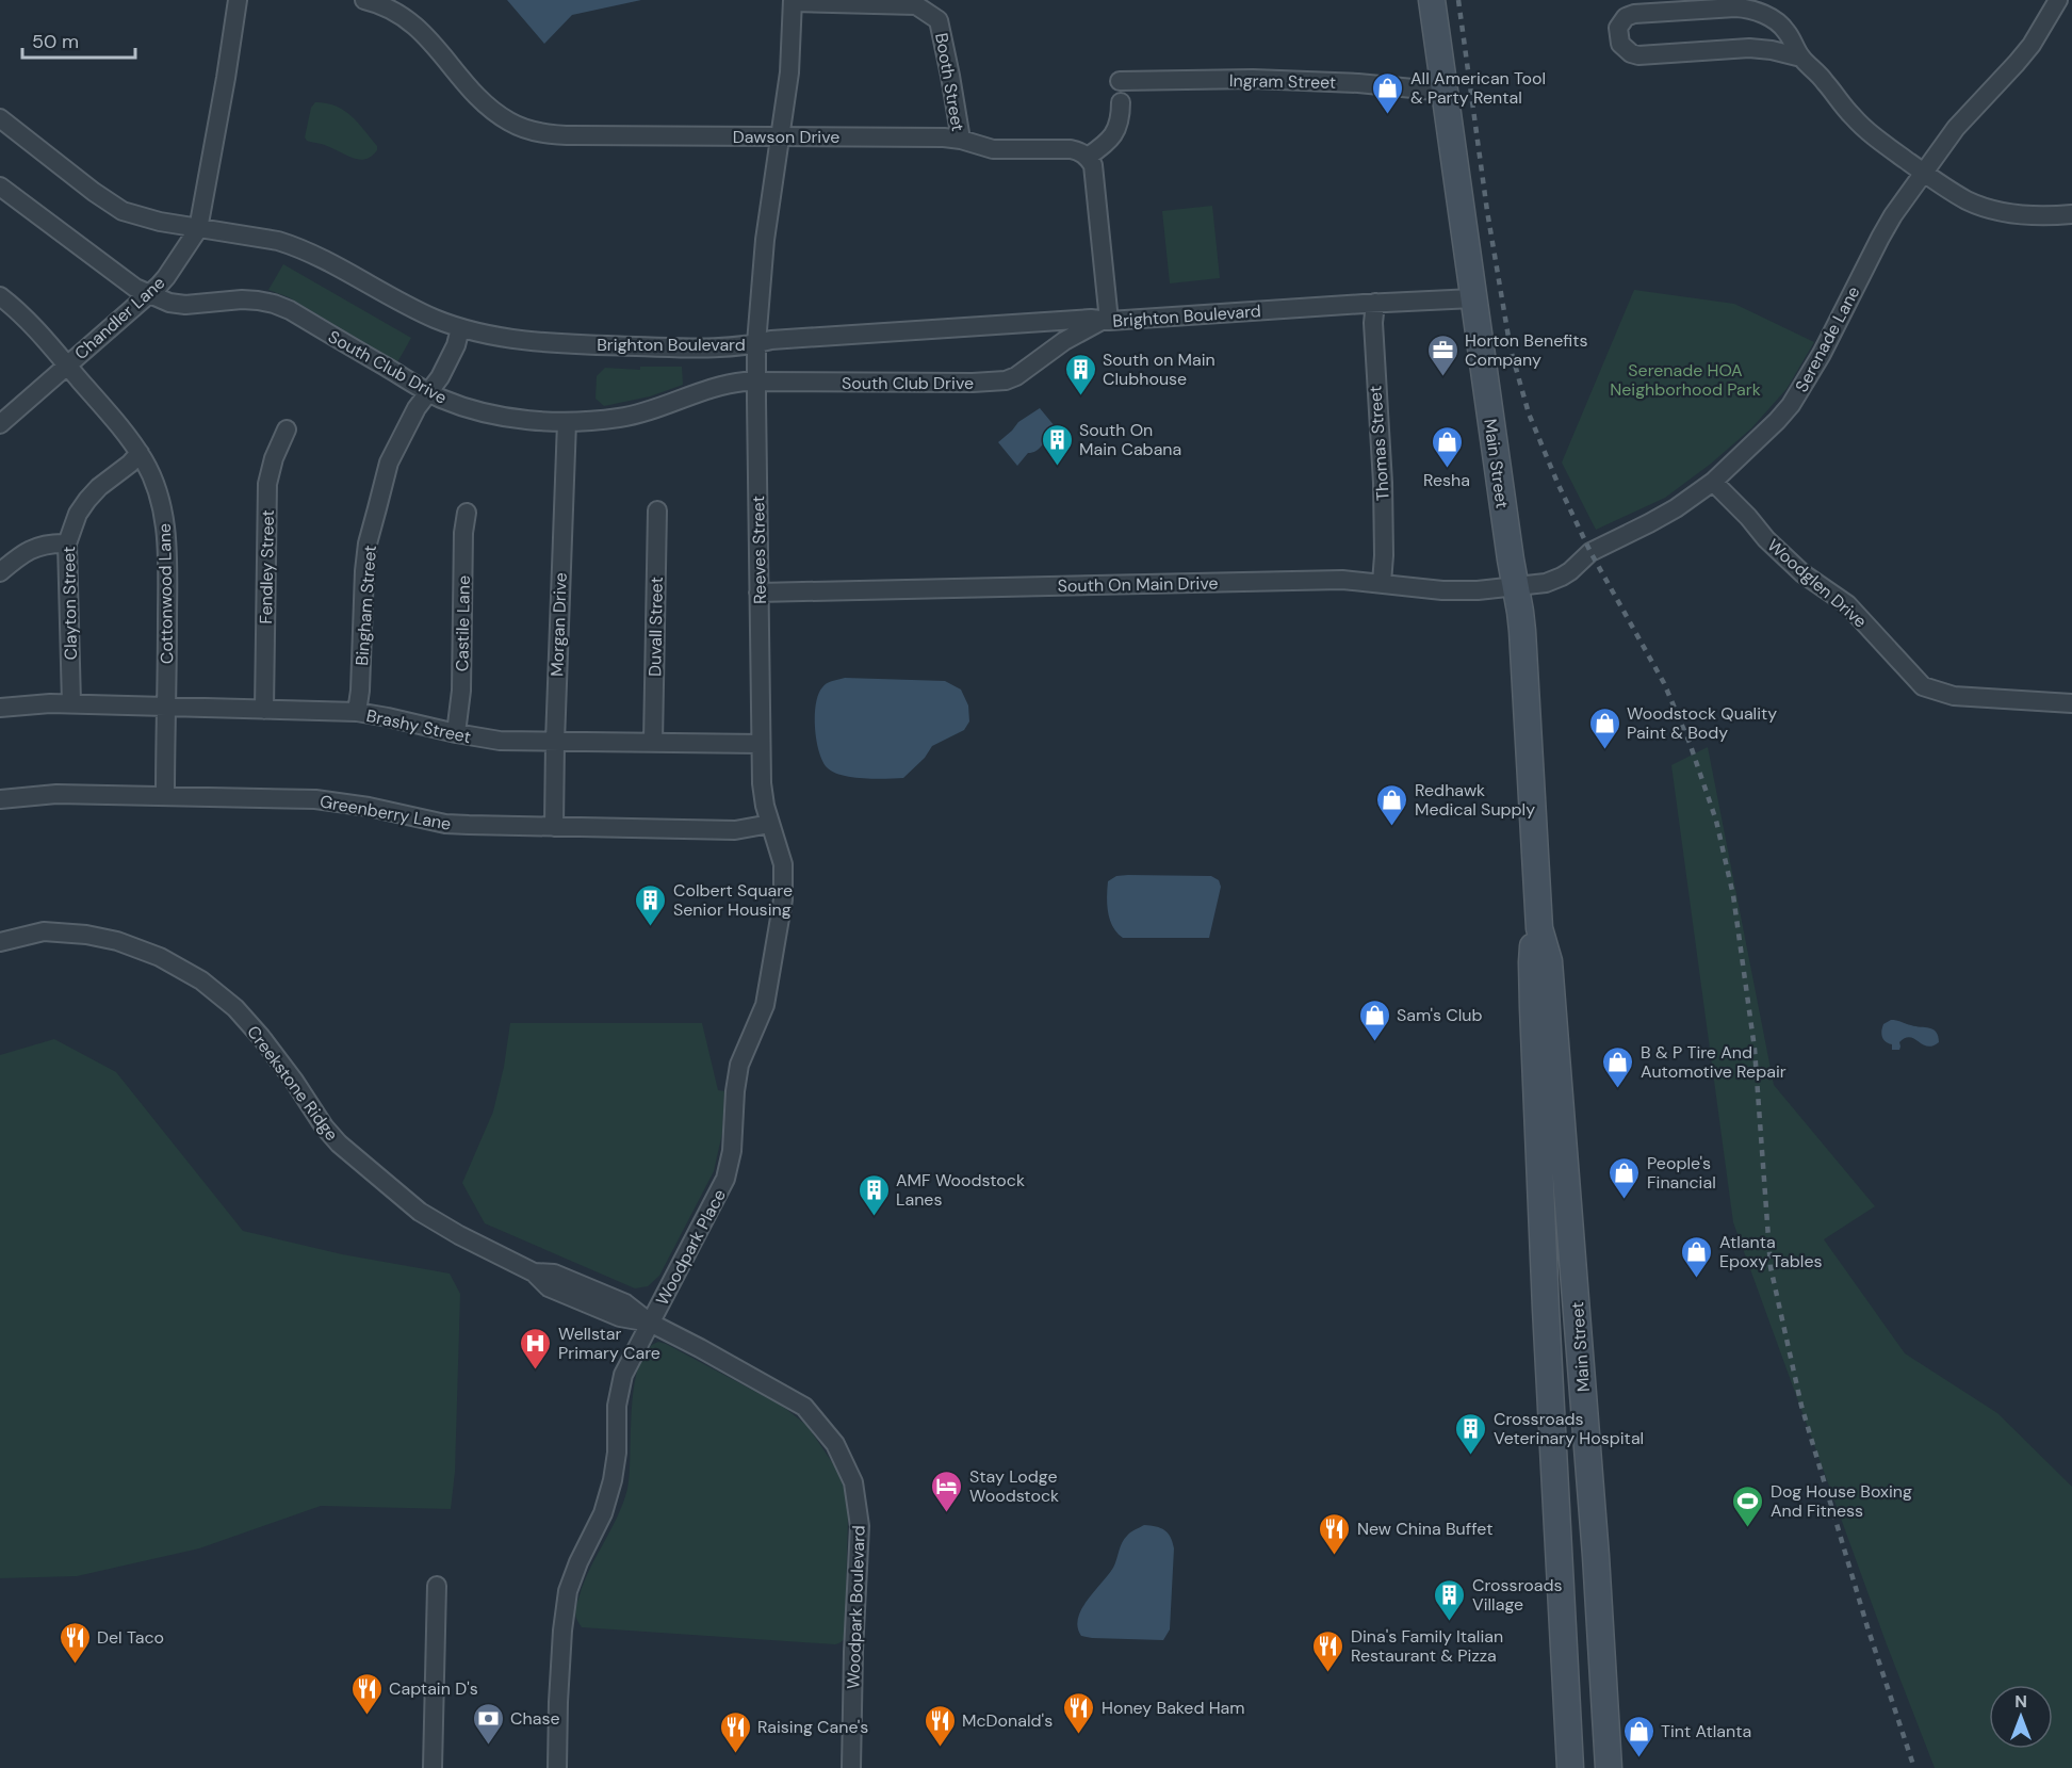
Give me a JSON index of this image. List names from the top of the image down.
{
  "streets": {
    "main road": ["Main Street"],
    "street": [
      "Ingram Street",
      "Booth Street",
      "Dawson Drive",
      "Brighton Boulevard",
      "Chandler Lane",
      "Serenade Lane",
      "South Club Drive",
      "Thomas Street",
      "Reeves Street",
      "Fendley Street",
      "Woodglen Drive",
      "South On Main Drive",
      "Cottonwood Lane",
      "Clayton Street",
      "Bingham Street",
      "Castile Lane",
      "Morgan Drive",
      "Duvall Street",
      "Brashy Street",
      "Greenberry Lane",
      "Creekstone Ridge",
      "Woodpark Place",
      "Woodpark Boulevard"
    ]
  },
  "crossings": [
    ["Ingram Street", "Main Street"],
    ["Booth Street", "Dawson Drive"],
    ["Booth Street", "Reeves Street"],
    ["Dawson Drive", "Reeves Street"],
    ["Brighton Boulevard", "Chandler Lane"],
    ["Brighton Boulevard", "South Club Drive"],
    ["Brighton Boulevard", "Thomas Street"],
    ["Brighton Boulevard", "Main Street"],
    ["Brighton Boulevard", "Reeves Street"],
    ["Brighton Boulevard", "Bingham Street"],
    ["Chandler Lane", "South Club Drive"],
    ["Chandler Lane", "Cottonwood Lane"],
    ["Serenade Lane", "Main Street"],
    ["Serenade Lane", "Woodglen Drive"],
    ["Serenade Lane", "South On Main Drive"],
    ["South Club Drive", "Reeves Street"],
    ["South Club Drive", "Bingham Street"],
    ["South Club Drive", "Morgan Drive"],
    ["Thomas Street", "South On Main Drive"],
    ["Main Street", "South On Main Drive"],
    ["Reeves Street", "South On Main Drive"],
    ["Reeves Street", "Brashy Street"],
    ["Reeves Street", "Greenberry Lane"],
    ["Reeves Street", "Woodpark Place"],
    ["Fendley Street", "Brashy Street"],
    ["Cottonwood Lane", "Clayton Street"],
    ["Cottonwood Lane", "Brashy Street"],
    ["Cottonwood Lane", "Greenberry Lane"],
    ["Clayton Street", "Brashy Street"],
    ["Bingham Street", "Brashy Street"],
    ["Castile Lane", "Brashy Street"],
    ["Morgan Drive", "Brashy Street"],
    ["Morgan Drive", "Greenberry Lane"],
    ["Duvall Street", "Brashy Street"],
    ["Creekstone Ridge", "Woodpark Place"],
    ["Creekstone Ridge", "Woodpark Boulevard"],
    ["Woodpark Place", "Woodpark Boulevard"]
  ],
  "parks": ["Serenade HOA Neighborhood Park"],
  "places": {
    "shop": [
      "All American Tool & Party Rental",
      "Resha",
      "Woodstock Quality Paint & Body",
      "Redhawk Medical Supply",
      "Sam's Club",
      "B & P Tire And Automotive Repair",
      "People's Financial",
      "Atlanta Epoxy Tables",
      "Tint Atlanta"
    ],
    "office": ["Horton Benefits Company"],
    "building": [
      "South on Main Clubhouse",
      "South On Main Cabana",
      "Colbert Square Senior Housing",
      "AMF Woodstock Lanes",
      "Crossroads Veterinary Hospital",
      "Crossroads Village"
    ],
    "hospital": ["Wellstar Primary Care"],
    "hotel": ["Stay Lodge Woodstock"],
    "sports": ["Dog House Boxing And Fitness"],
    "restaurant": [
      "New China Buffet",
      "Del Taco",
      "Dina's Family Italian Restaurant & Pizza",
      "Captain D's",
      "Honey Baked Ham",
      "McDonald's",
      "Raising Cane's"
    ],
    "bank": ["Chase"]
  },
  "scale_bar": "50 m",
  "north": "top"
}
